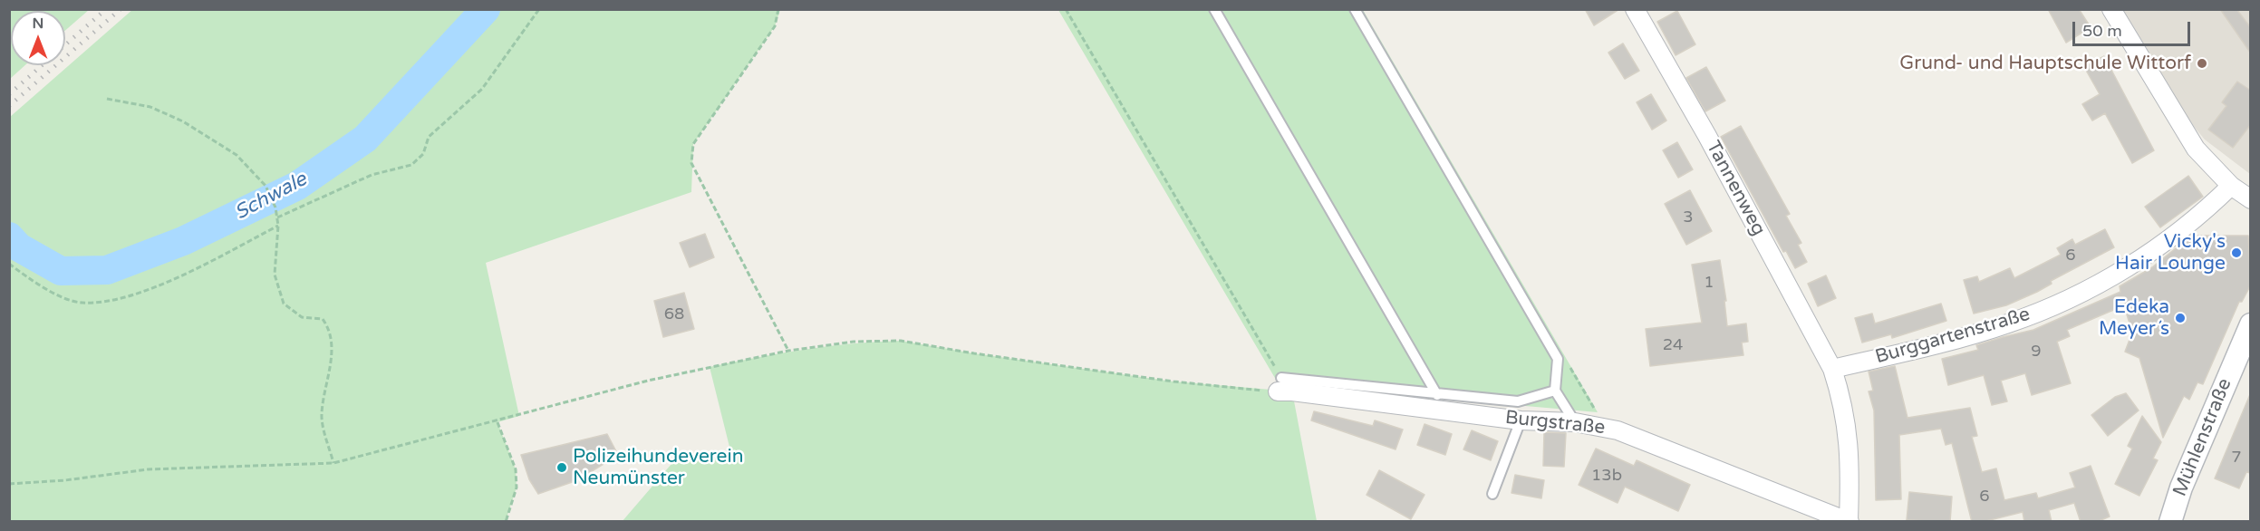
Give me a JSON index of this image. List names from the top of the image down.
{
  "streets": {
    "street": [
      "Tannenweg",
      "Burggartenstraße",
      "Burgstraße",
      "Mühlenstraße"
    ]
  },
  "crossings": [
    ["Tannenweg", "Burggartenstraße"]
  ],
  "water": ["Schwale"],
  "places": [
    "Grund- und Hauptschule Wittorf",
    "Vicky's Hair Lounge",
    "Edeka Meyer´s",
    "Polizeihundeverein Neumünster"
  ],
  "house_numbers": [
    "3",
    "6",
    "1",
    "68",
    "24",
    "9",
    "7",
    "13b",
    "6"
  ],
  "scale_bar": "50 m",
  "north": "top"
}
